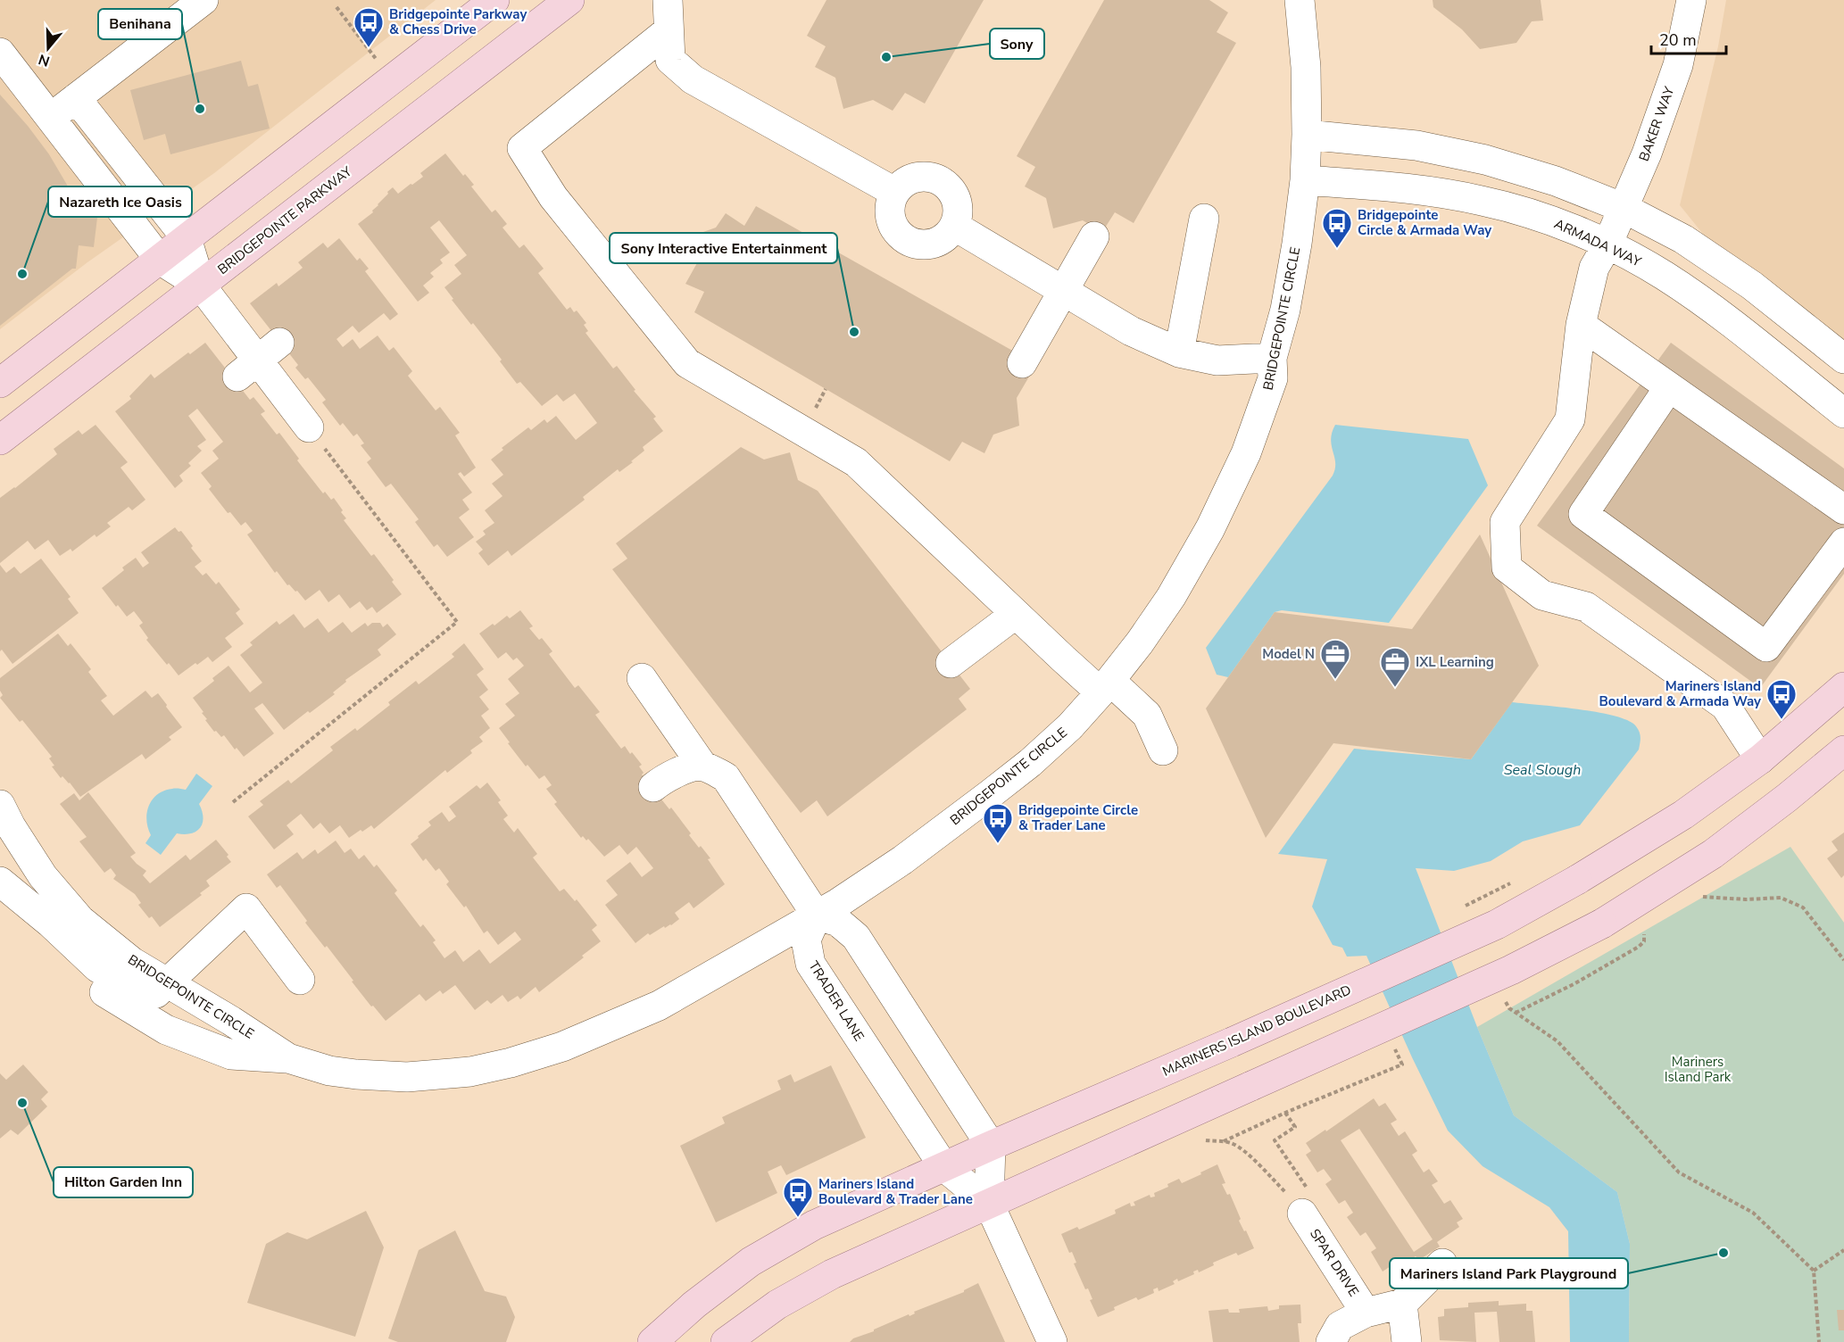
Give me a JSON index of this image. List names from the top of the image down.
{
  "streets": {
    "main road": ["BRIDGEPOINTE PARKWAY", "MARINERS ISLAND BOULEVARD"],
    "street": [
      "BAKER WAY",
      "ARMADA WAY",
      "BRIDGEPOINTE CIRCLE",
      "TRADER LANE",
      "SPAR DRIVE"
    ]
  },
  "crossings": [
    ["BAKER WAY", "ARMADA WAY"],
    ["BAKER WAY", "MARINERS ISLAND BOULEVARD"],
    ["ARMADA WAY", "BRIDGEPOINTE CIRCLE"],
    ["BRIDGEPOINTE CIRCLE", "TRADER LANE"],
    ["TRADER LANE", "MARINERS ISLAND BOULEVARD"]
  ],
  "water": ["Seal Slough"],
  "parks": ["Mariners Island Park"],
  "places": {
    "bus stop": [
      "Bridgepointe Parkway & Chess Drive",
      "Bridgepointe Circle & Armada Way",
      "Mariners Island Boulevard & Armada Way",
      "Bridgepointe Circle & Trader Lane",
      "Mariners Island Boulevard & Trader Lane"
    ],
    "other": [
      "Sony",
      "Benihana",
      "Nazareth Ice Oasis",
      "Sony Interactive Entertainment",
      "Hilton Garden Inn",
      "Mariners Island Park Playground"
    ],
    "office": ["Model N", "IXL Learning"]
  },
  "scale_bar": "20 m",
  "north": "bottom"
}
